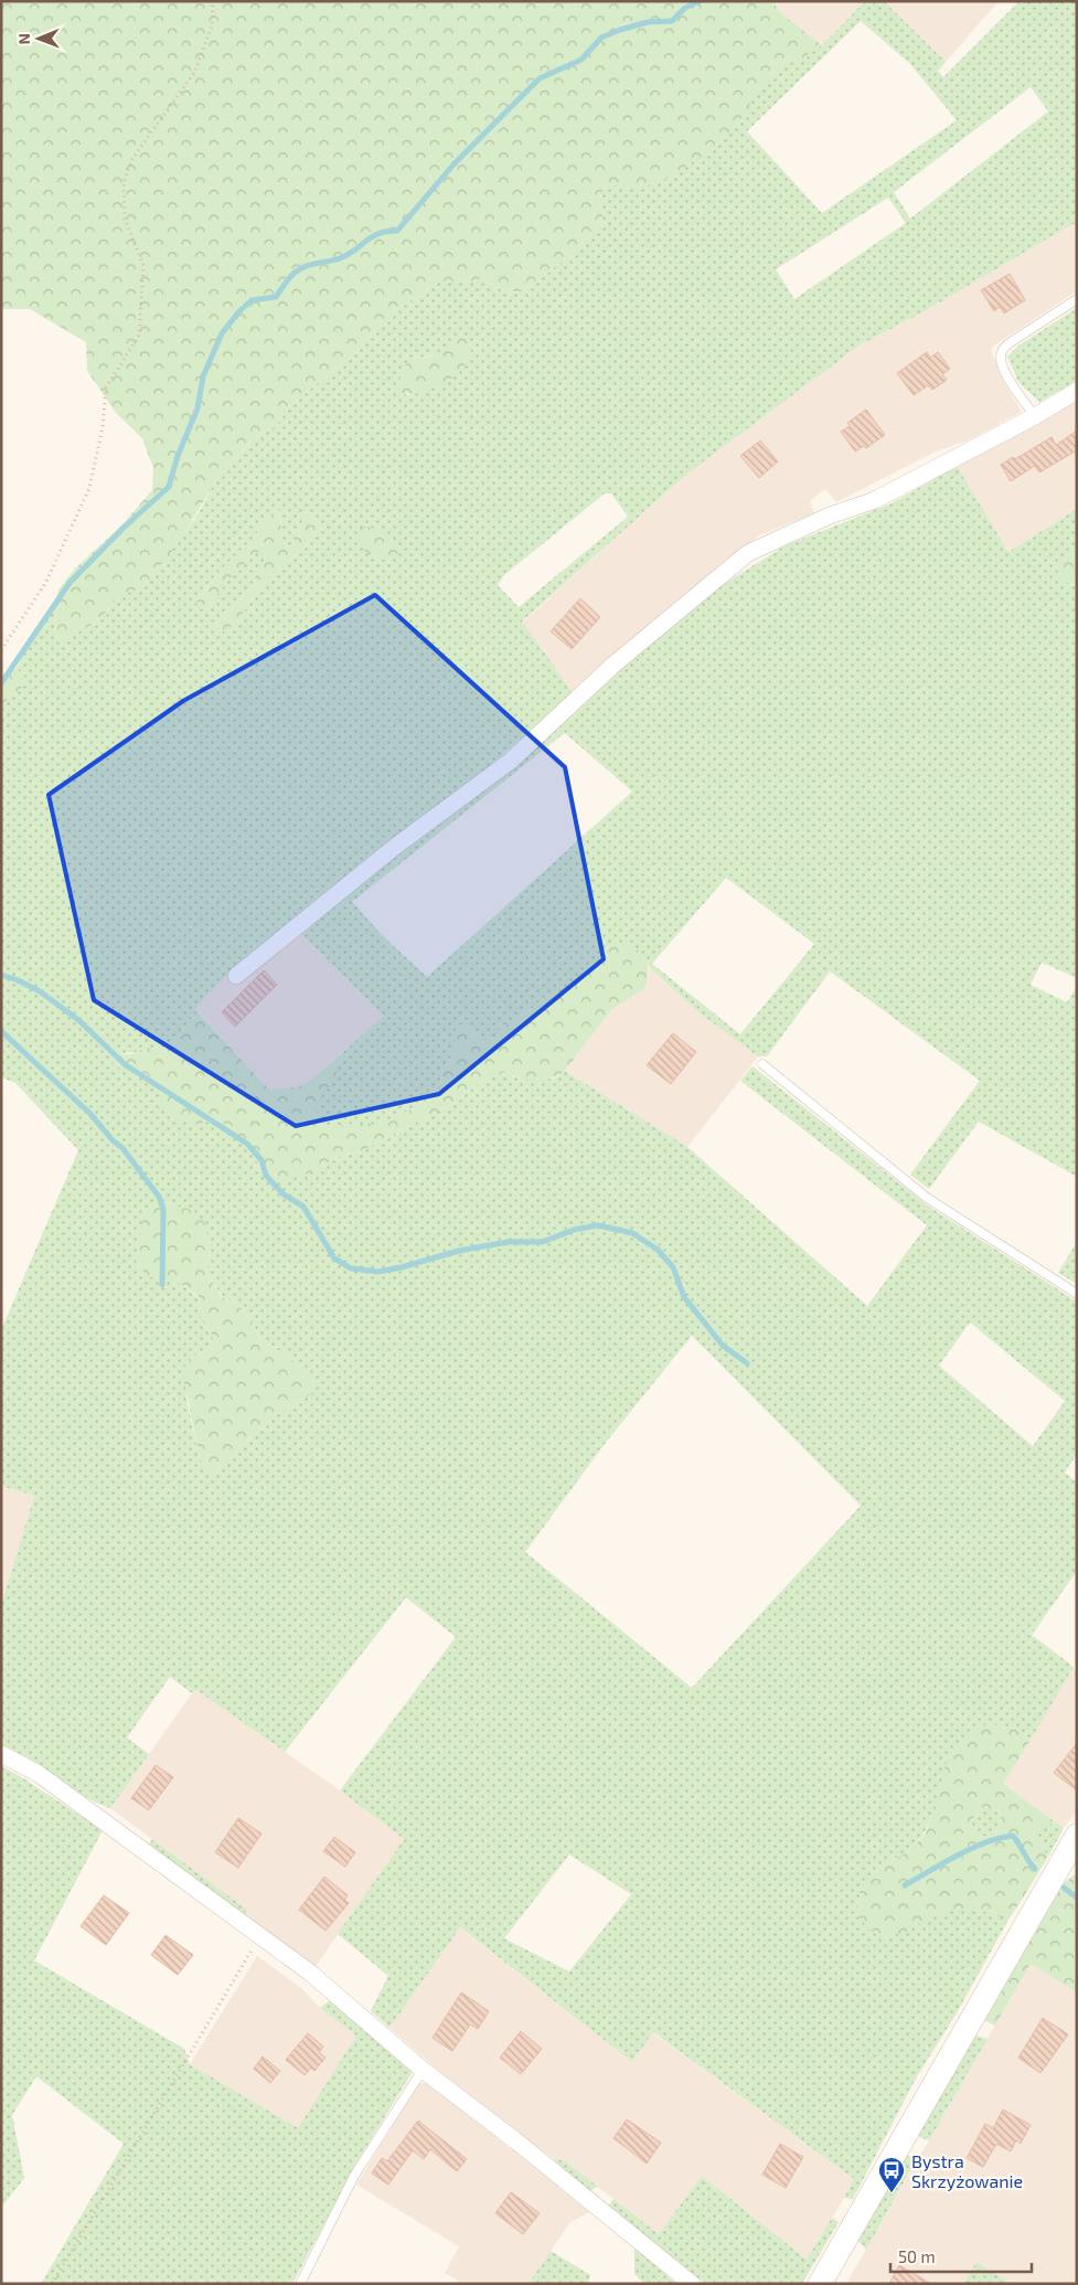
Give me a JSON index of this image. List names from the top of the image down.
{
  "places": {
    "bus stop": ["Bystra Skrzyżowanie"]
  },
  "scale_bar": "50 m",
  "north": "left"
}
